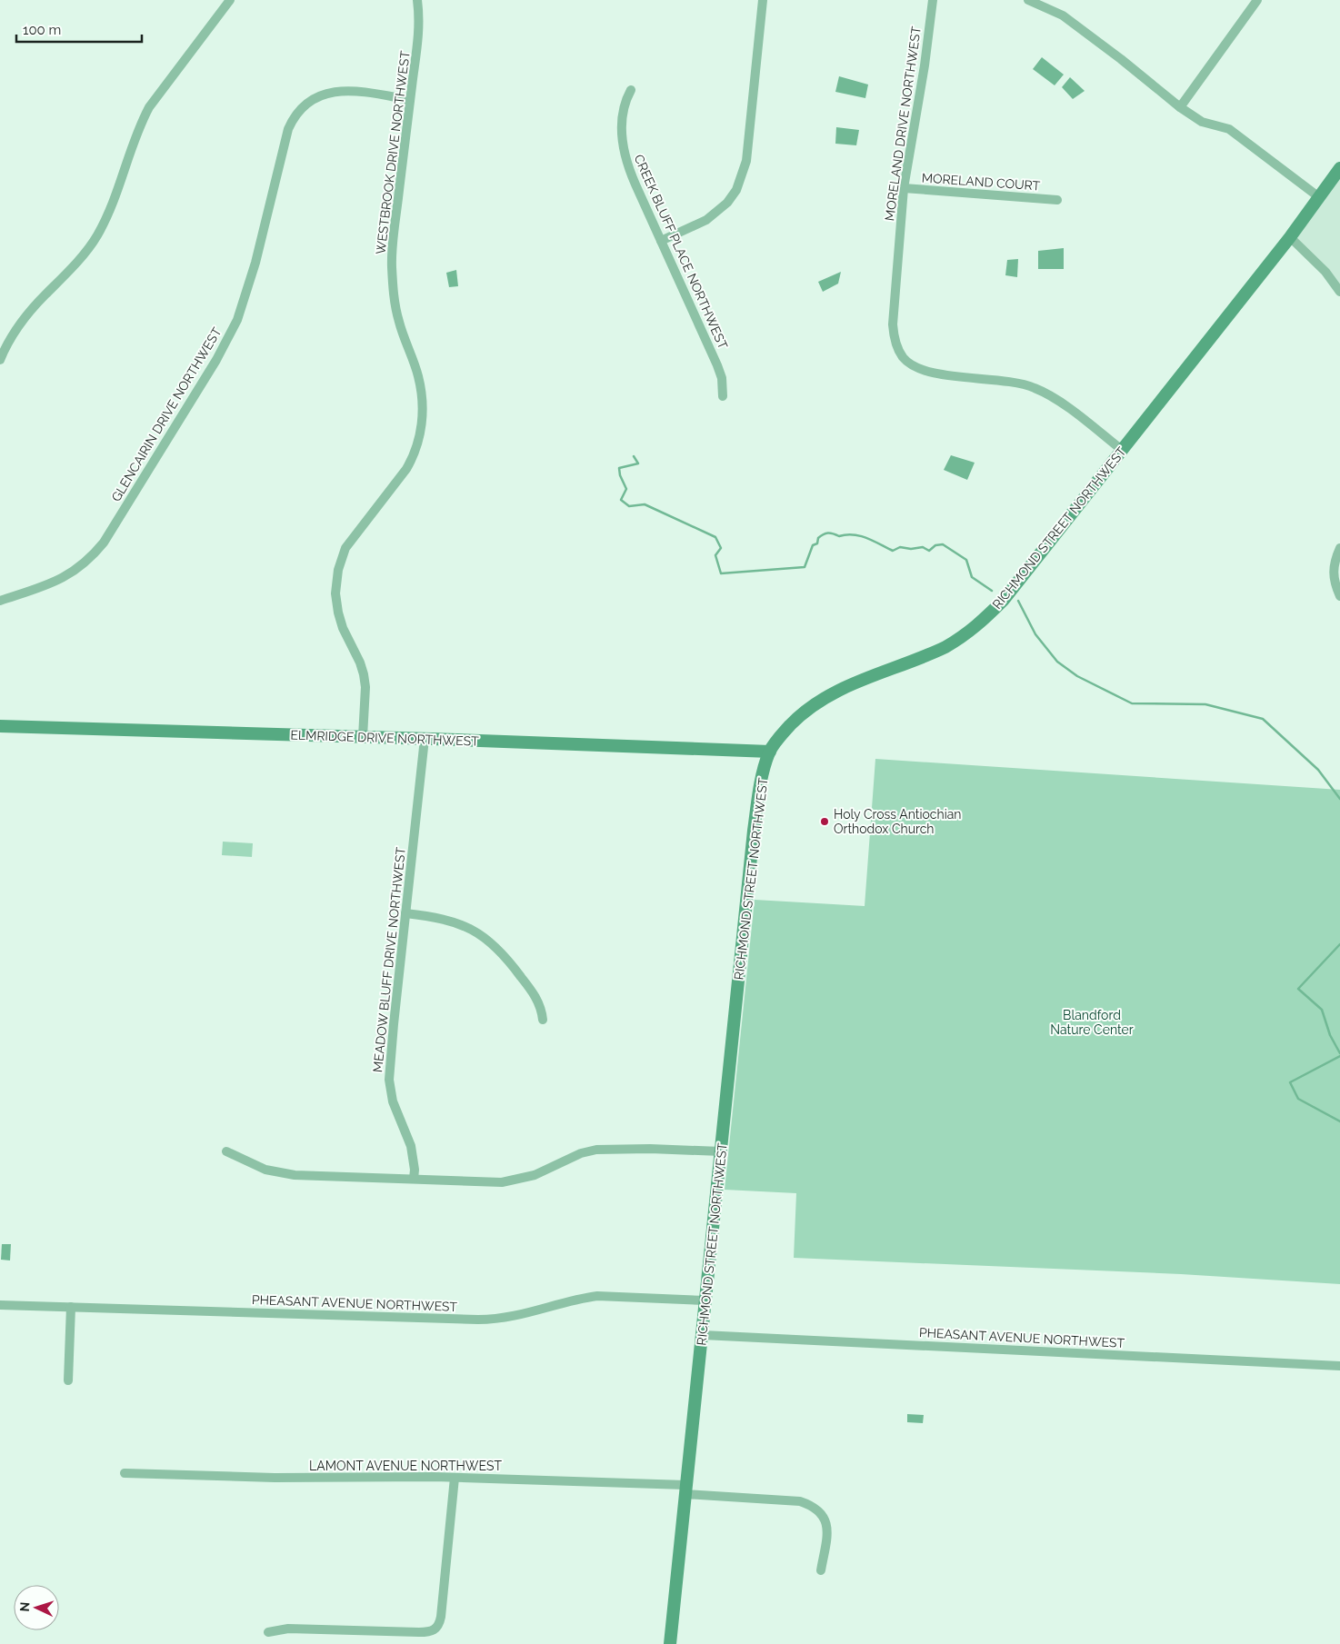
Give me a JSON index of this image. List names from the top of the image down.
{
  "streets": {
    "street": [
      "MORELAND DRIVE NORTHWEST",
      "WESTBROOK DRIVE NORTHWEST",
      "MORELAND COURT",
      "CREEK BLUFF PLACE NORTHWEST",
      "GLENCAIRIN DRIVE NORTHWEST",
      "RICHMOND STREET NORTHWEST",
      "ELMRIDGE DRIVE NORTHWEST",
      "MEADOW BLUFF DRIVE NORTHWEST",
      "PHEASANT AVENUE NORTHWEST",
      "LAMONT AVENUE NORTHWEST"
    ]
  },
  "crossings": [
    ["MORELAND DRIVE NORTHWEST", "MORELAND COURT"],
    ["MORELAND DRIVE NORTHWEST", "RICHMOND STREET NORTHWEST"],
    ["WESTBROOK DRIVE NORTHWEST", "GLENCAIRIN DRIVE NORTHWEST"],
    ["WESTBROOK DRIVE NORTHWEST", "ELMRIDGE DRIVE NORTHWEST"],
    ["RICHMOND STREET NORTHWEST", "ELMRIDGE DRIVE NORTHWEST"],
    ["RICHMOND STREET NORTHWEST", "PHEASANT AVENUE NORTHWEST"],
    ["RICHMOND STREET NORTHWEST", "LAMONT AVENUE NORTHWEST"],
    ["ELMRIDGE DRIVE NORTHWEST", "MEADOW BLUFF DRIVE NORTHWEST"]
  ],
  "parks": ["Blandford Nature Center"],
  "places": ["Holy Cross Antiochian Orthodox Church"],
  "scale_bar": "100 m",
  "north": "left"
}
